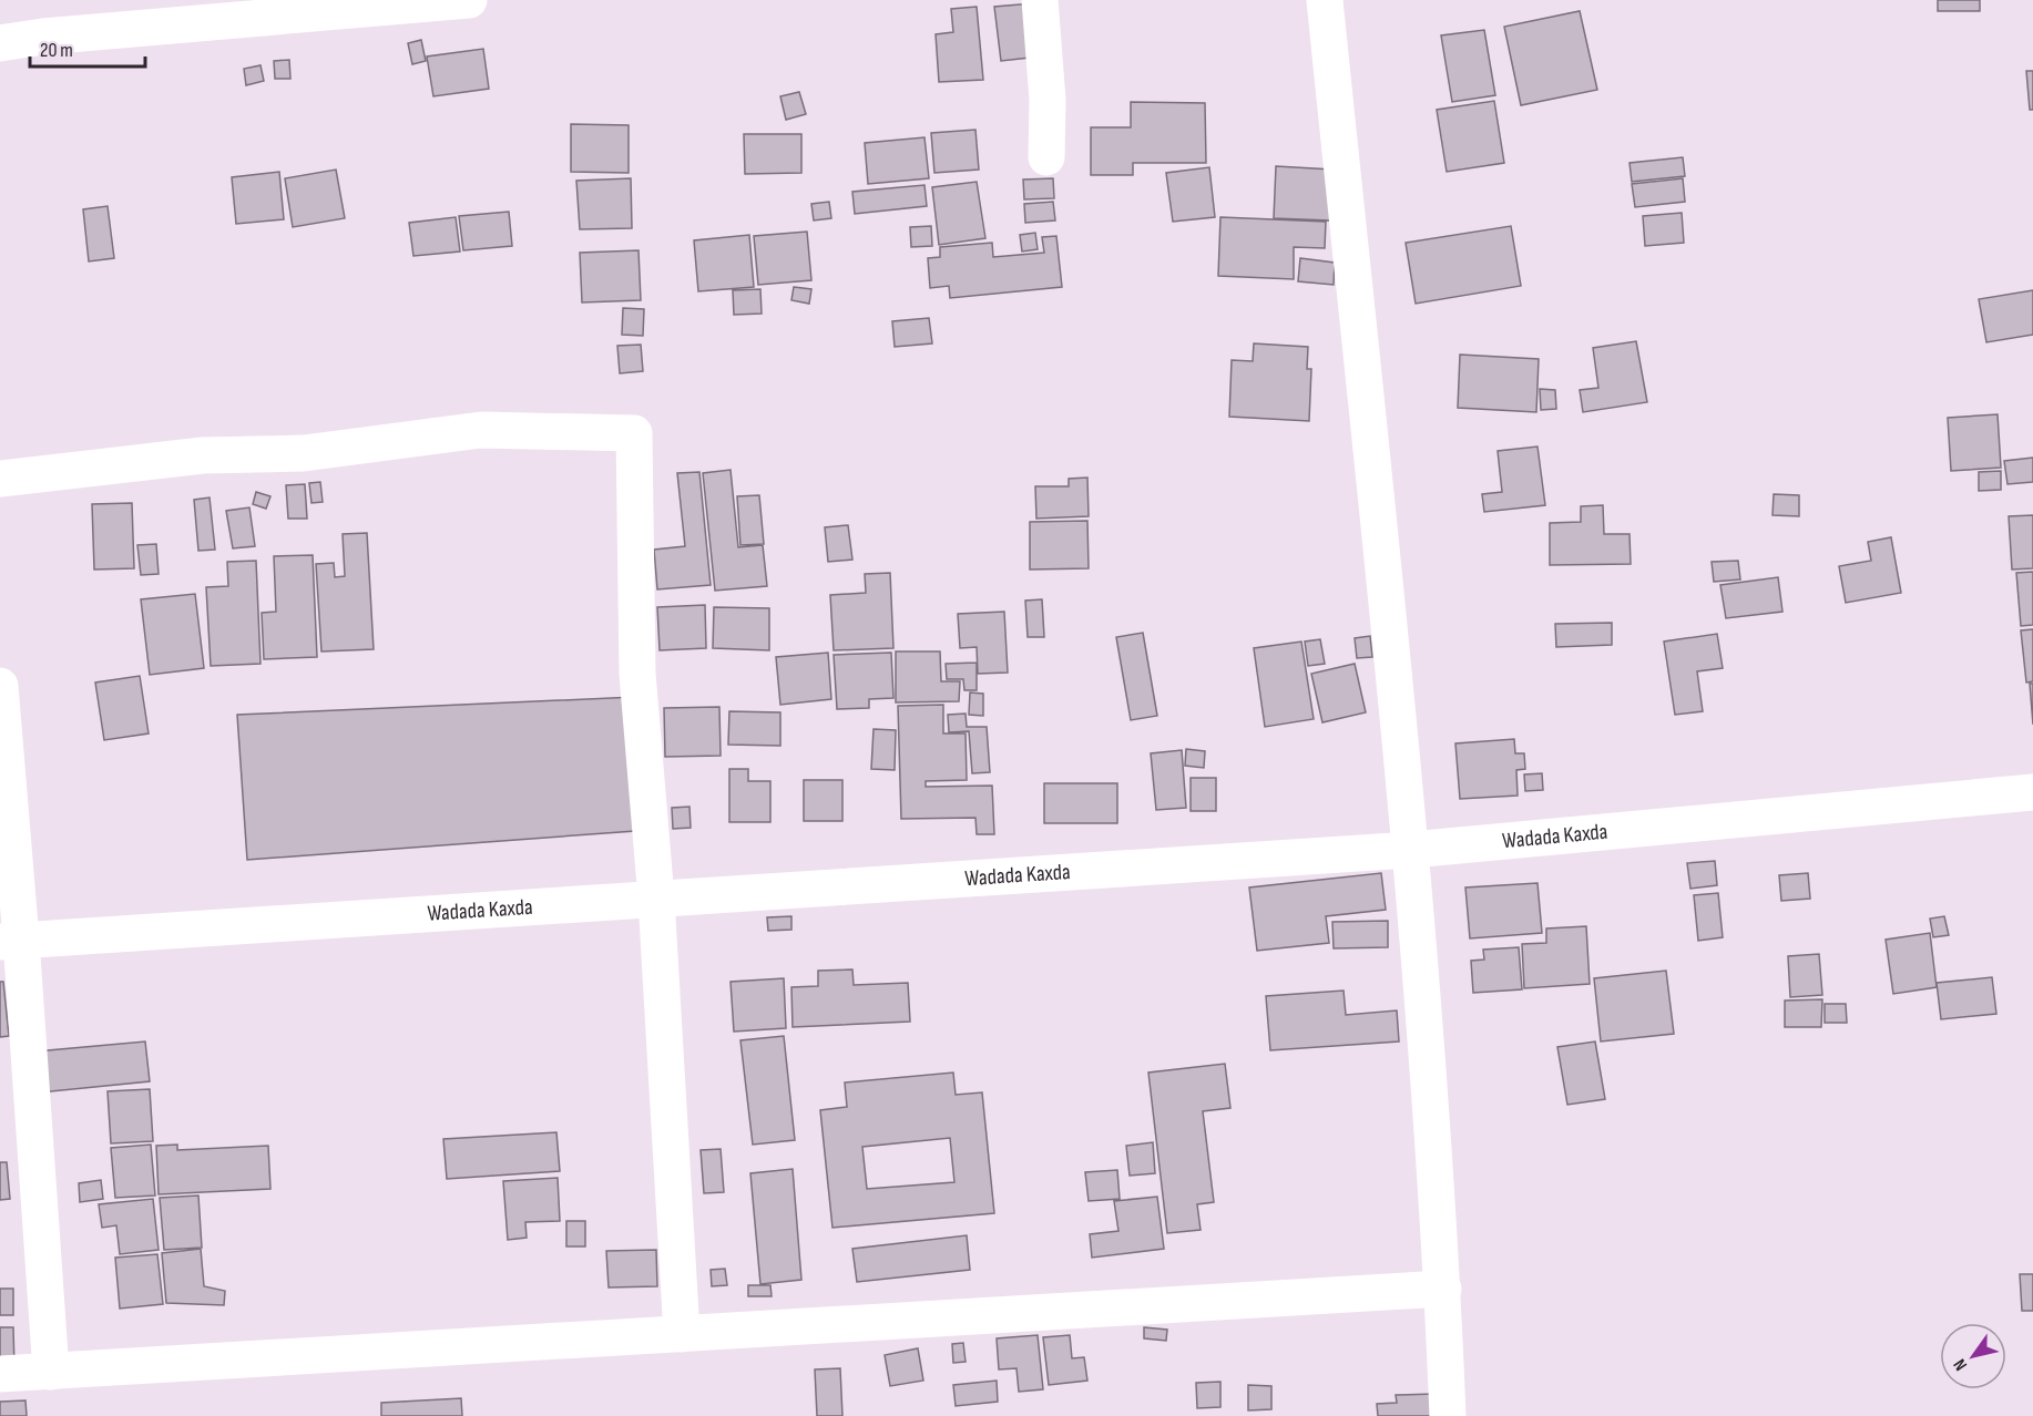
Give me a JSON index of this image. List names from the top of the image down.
{
  "streets": {
    "street": ["Wadada Kaxda"]
  },
  "scale_bar": "20 m",
  "north": "bottom left"
}
